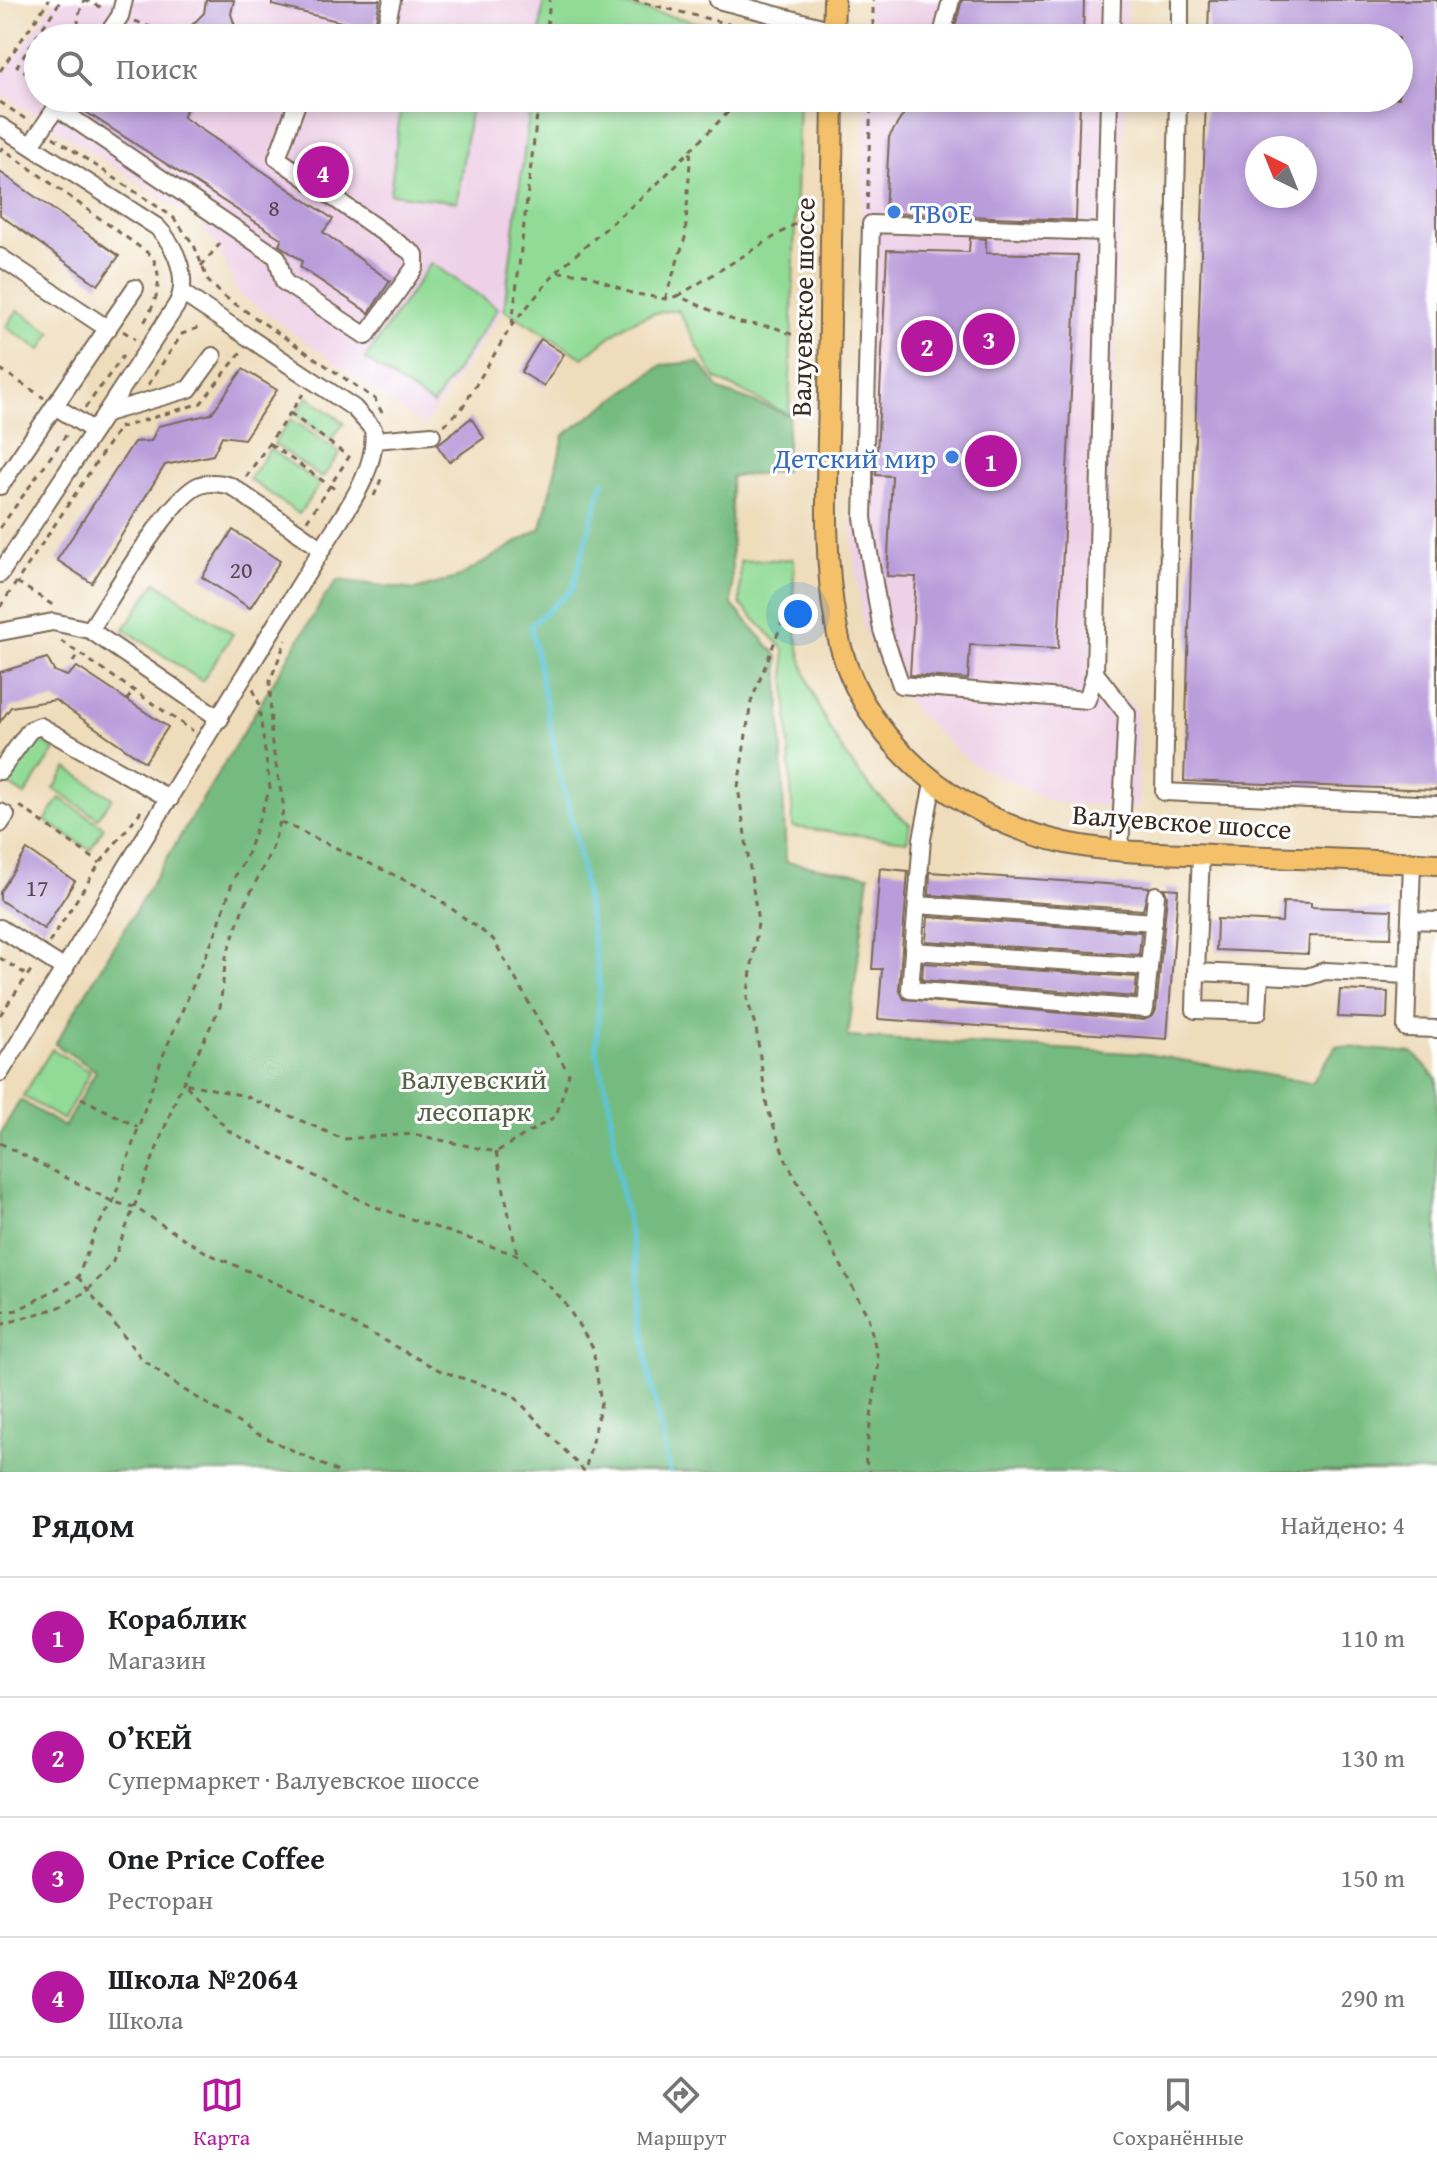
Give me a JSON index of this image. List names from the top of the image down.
{
  "streets": {
    "main road": ["Валуевское шоссе"]
  },
  "parks": ["Валуевский лесопарк"],
  "places": ["ТВОЕ", "Детский мир"],
  "house_numbers": ["8", "20", "17"],
  "north": "top left",
  "page": {
    "search": "Поиск",
    "pins": [
      "4",
      "3",
      "2",
      "1"
    ],
    "heading": ["Рядом", "Найдено: 4"],
    "list": [
      {
        "mark": "1",
        "name": "Кораблик",
        "note": "Магазин",
        "value": "110 m"
      },
      {
        "mark": "2",
        "name": "О’КЕЙ",
        "note": "Супермаркет · Валуевское шоссе",
        "value": "130 m"
      },
      {
        "mark": "3",
        "name": "One Price Coffee",
        "note": "Ресторан",
        "value": "150 m"
      },
      {
        "mark": "4",
        "name": "Школа №2064",
        "note": "Школа",
        "value": "290 m"
      }
    ],
    "nav": ["Карта", "Маршрут", "Сохранённые"]
  }
}
